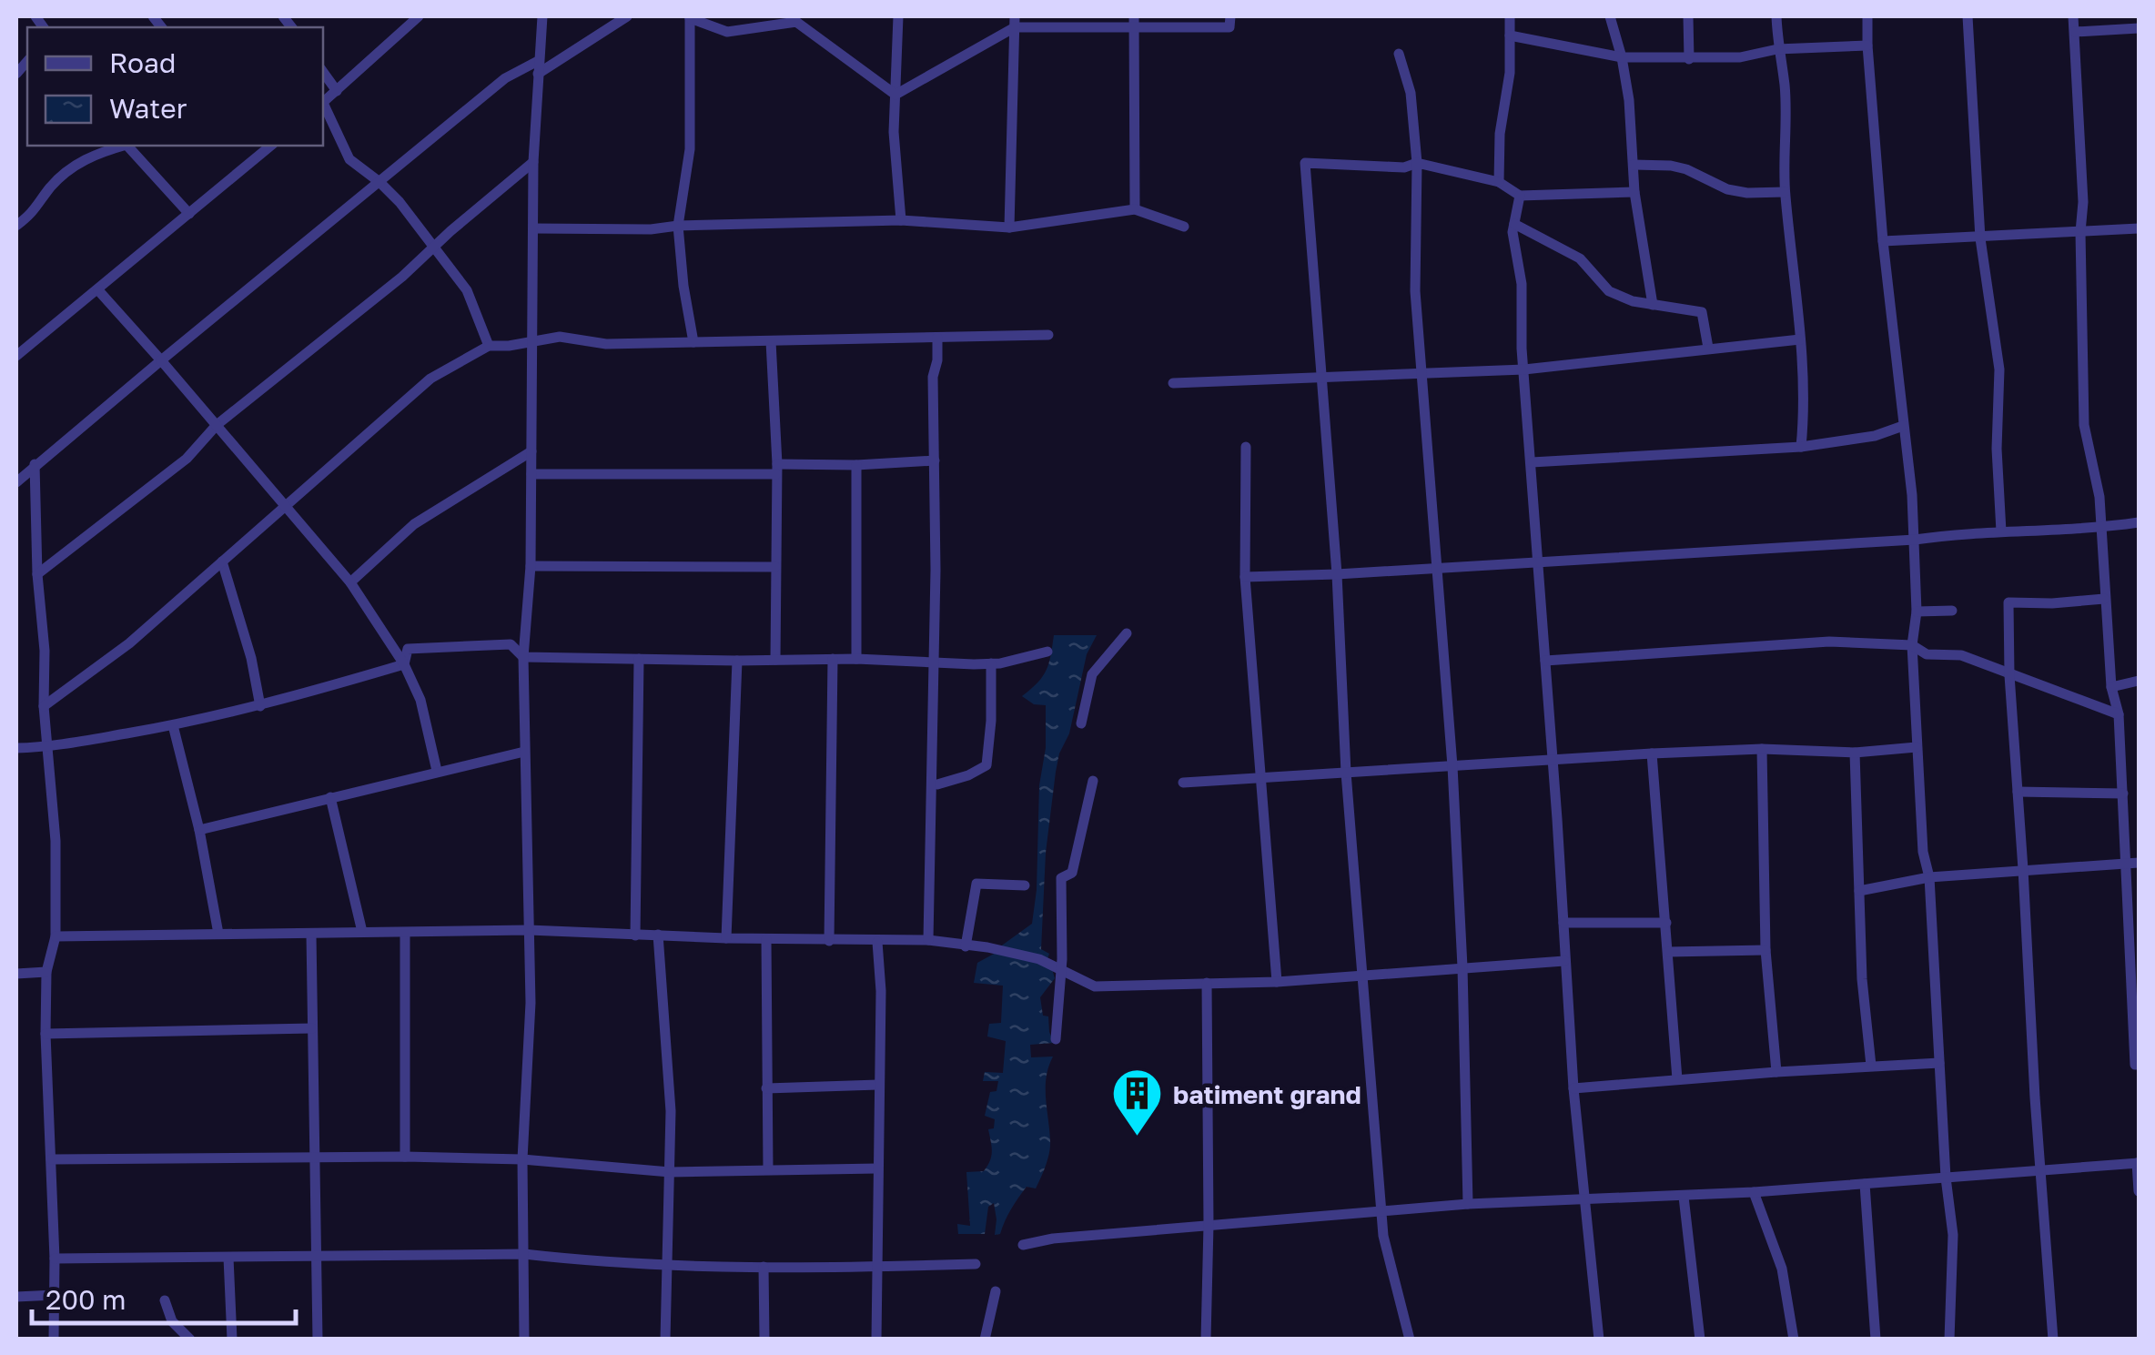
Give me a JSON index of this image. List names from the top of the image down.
{
  "places": {
    "building": ["batiment grand"]
  },
  "legend": ["Road", "Water"],
  "scale_bar": "200 m"
}
